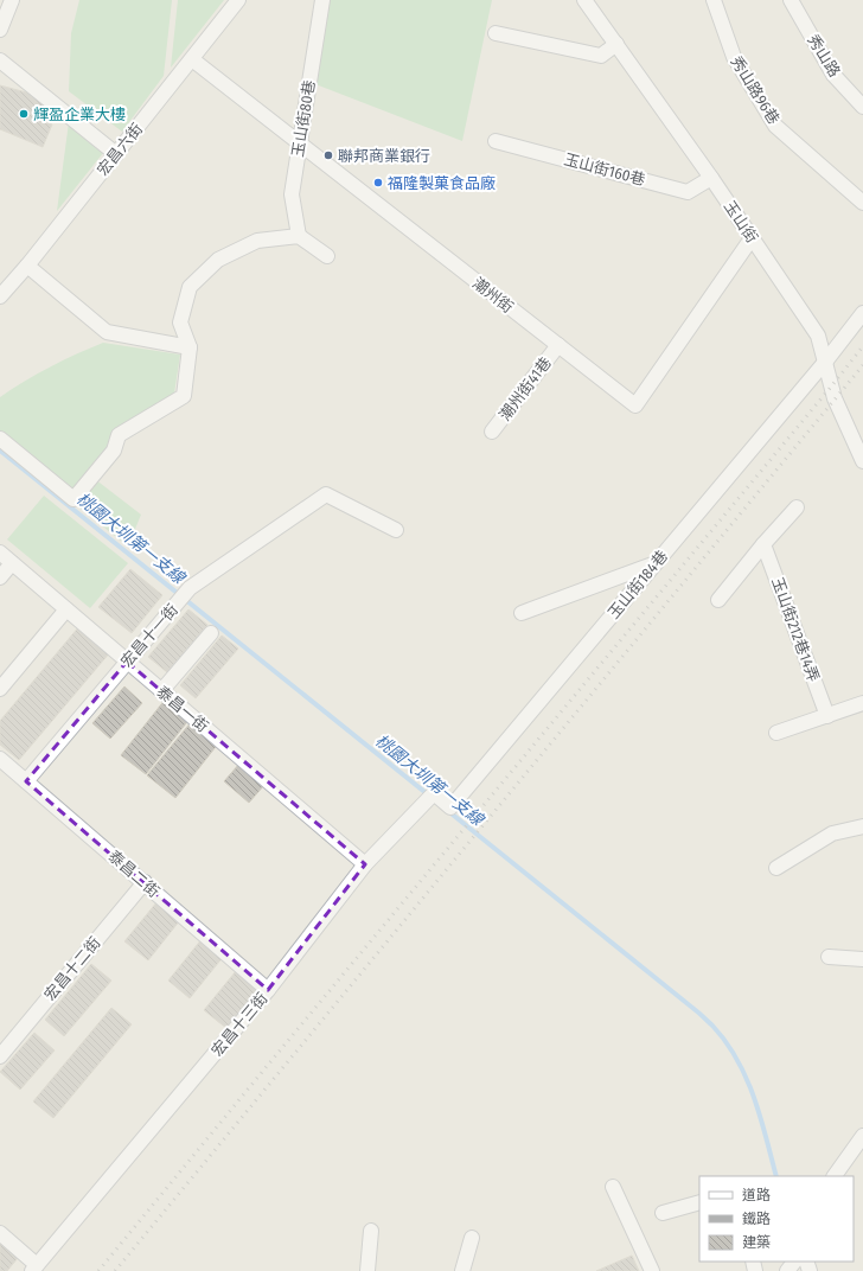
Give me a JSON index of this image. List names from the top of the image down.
{
  "streets": {
    "street": [
      "秀山路",
      "秀山路96巷",
      "玉山街80巷",
      "宏昌六街",
      "玉山街160巷",
      "玉山街",
      "潮州街",
      "潮州街41巷",
      "玉山街184巷",
      "玉山街212巷14弄",
      "宏昌十一街",
      "泰昌一街",
      "泰昌二街",
      "宏昌十二街",
      "宏昌十三街"
    ]
  },
  "crossings": [
    ["玉山街80巷", "潮州街"],
    ["宏昌六街", "潮州街"],
    ["玉山街160巷", "玉山街"],
    ["玉山街", "潮州街"],
    ["玉山街", "玉山街184巷"],
    ["潮州街", "潮州街41巷"],
    ["玉山街184巷", "宏昌十三街"],
    ["宏昌十一街", "泰昌一街"],
    ["宏昌十一街", "泰昌二街"],
    ["泰昌一街", "宏昌十三街"],
    ["泰昌二街", "宏昌十二街"],
    ["泰昌二街", "宏昌十三街"]
  ],
  "water": ["桃園大圳第一支線"],
  "places": ["輝盈企業大樓", "聯邦商業銀行", "福隆製菓食品廠"],
  "legend": ["道路", "鐵路", "建築"]
}
